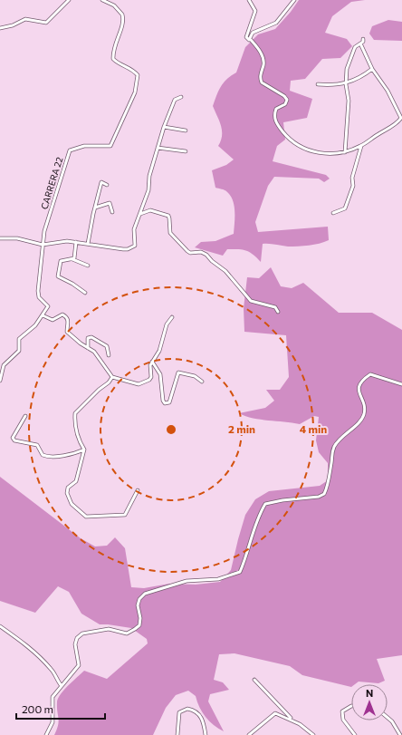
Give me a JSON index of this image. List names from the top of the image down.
{
  "streets": {
    "street": ["CARRERA 22"]
  },
  "scale_bar": "200 m",
  "north": "top",
  "rings": ["2 min", "4 min"]
}
